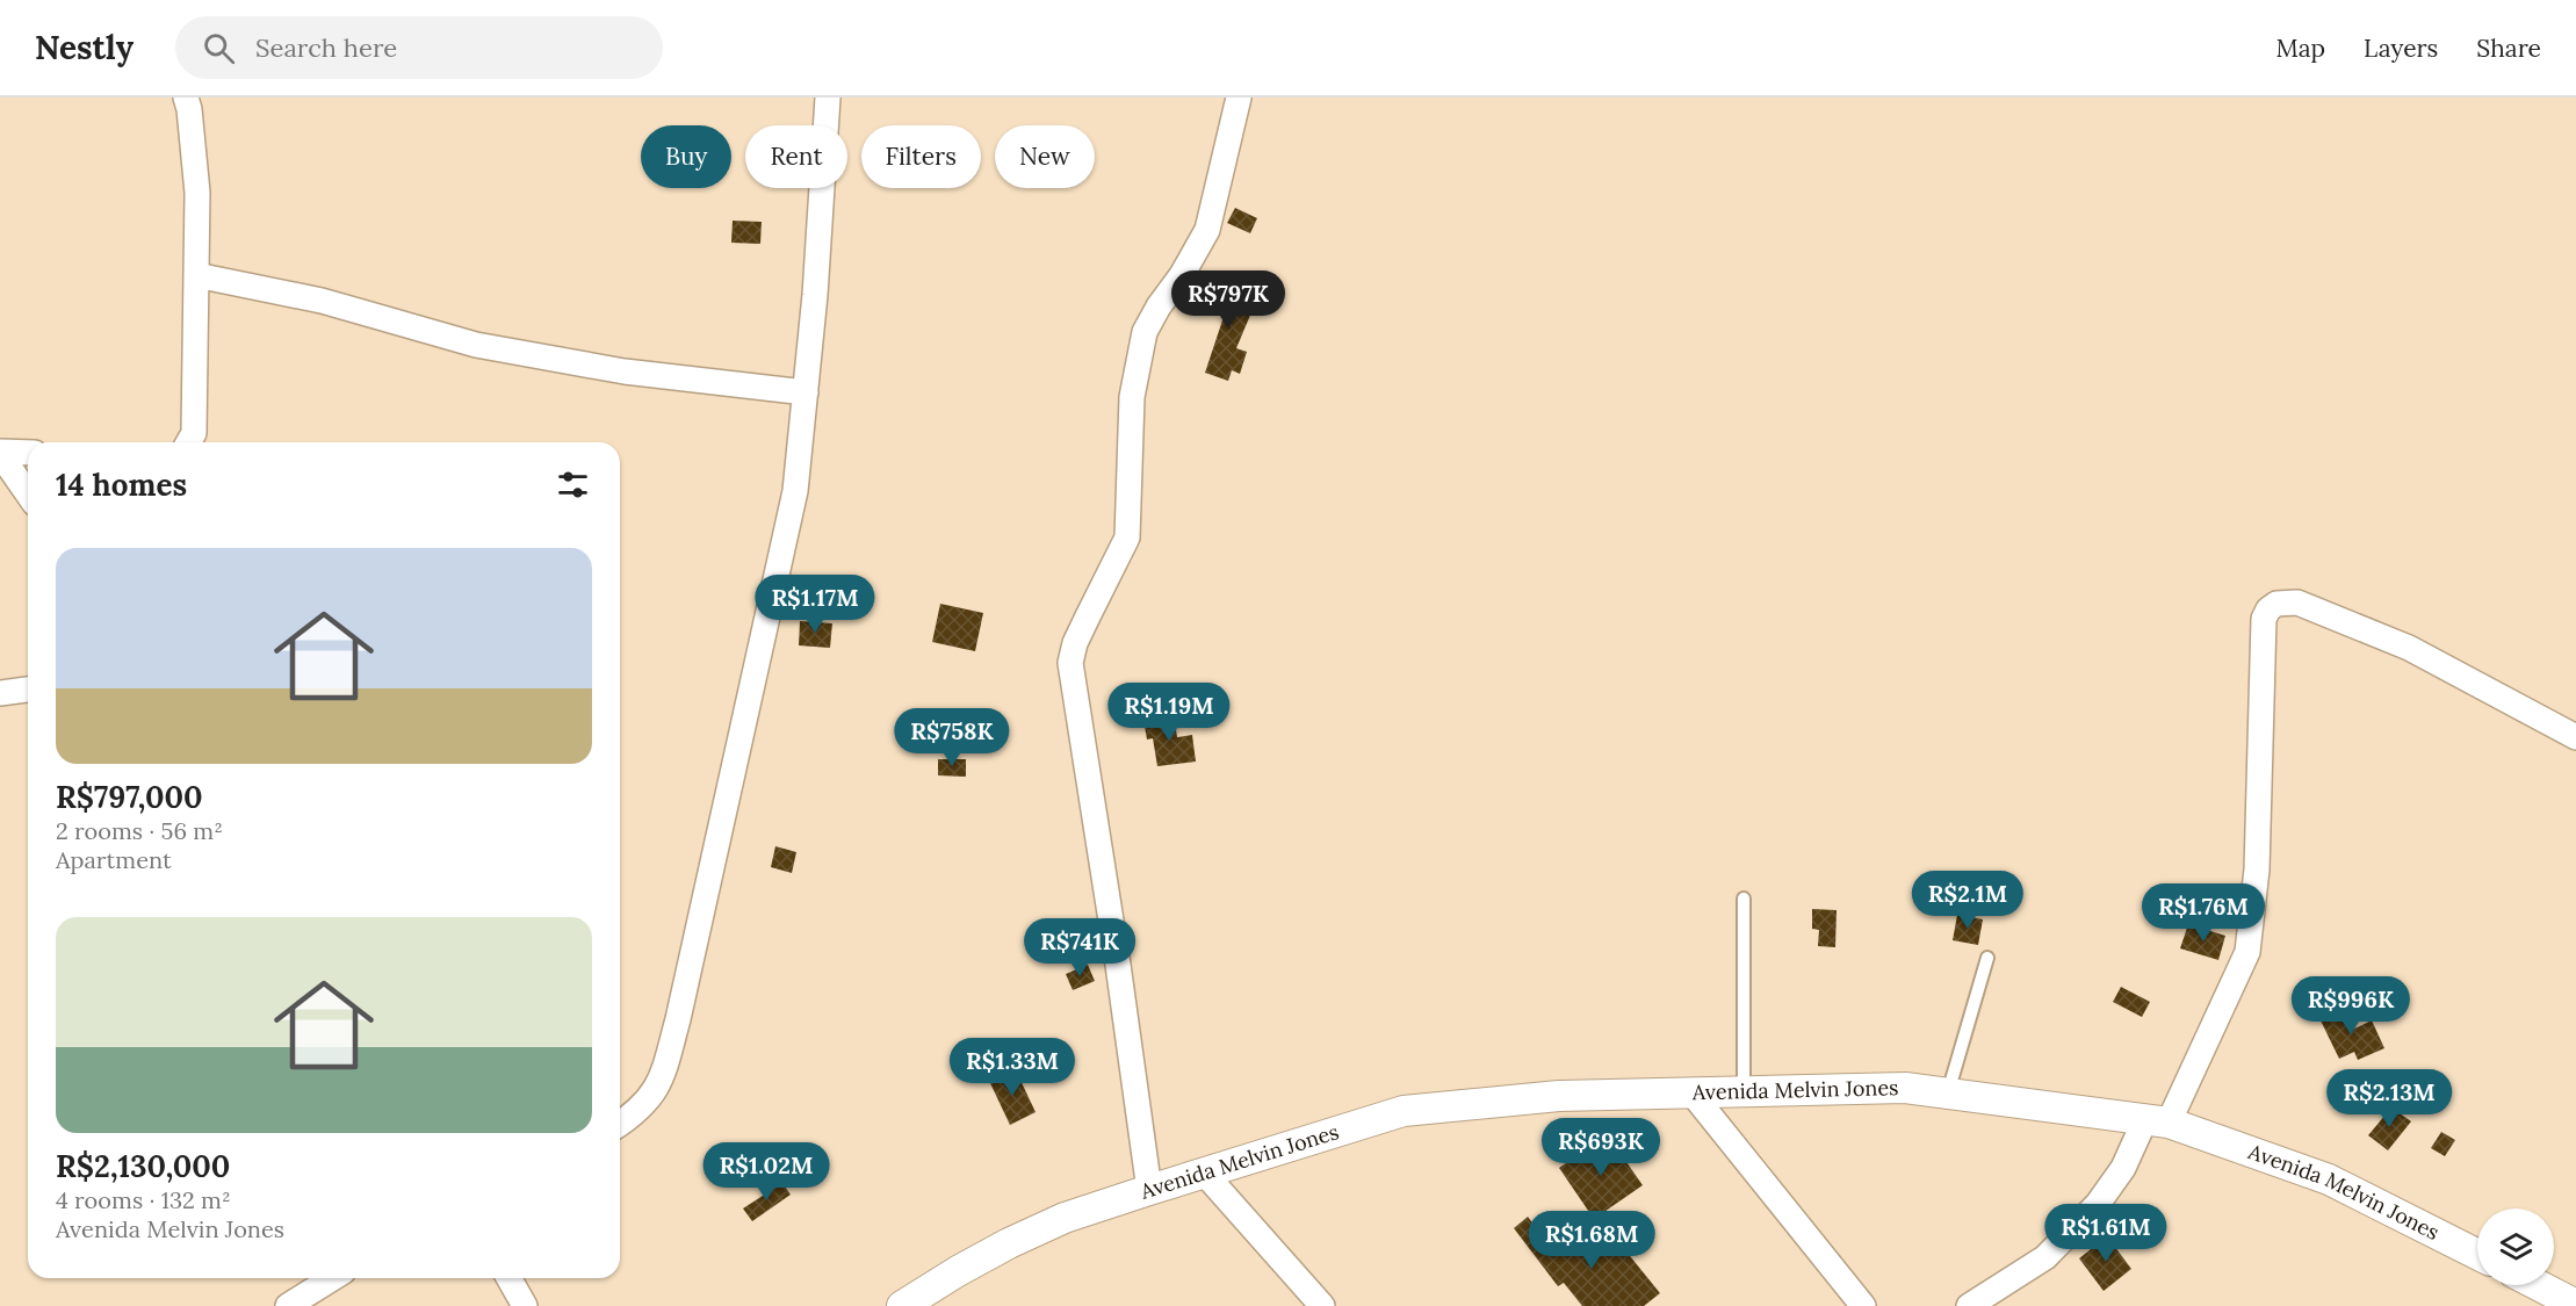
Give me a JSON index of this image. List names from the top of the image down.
{
  "streets": {
    "street": ["Avenida Melvin Jones"]
  },
  "page": {
    "header": "Nestly",
    "search": "Search here",
    "nav": ["Map", "Layers", "Share"],
    "chip": [
      "Buy",
      "Rent",
      "Filters",
      "New"
    ],
    "price": [
      "R$797K",
      "R$1.17M",
      "R$1.19M",
      "R$758K",
      "R$2.1M",
      "R$1.76M",
      "R$741K",
      "R$996K",
      "R$1.33M",
      "R$2.13M",
      "R$693K",
      "R$1.02M",
      "R$1.61M",
      "R$1.68M"
    ],
    "heading": "14 homes",
    "list": [
      {
        "name": "R$797,000",
        "note": "2 rooms · 56 m² · Apartment"
      },
      {
        "name": "R$2,130,000",
        "note": "4 rooms · 132 m² · Avenida Melvin Jones"
      }
    ]
  }
}
